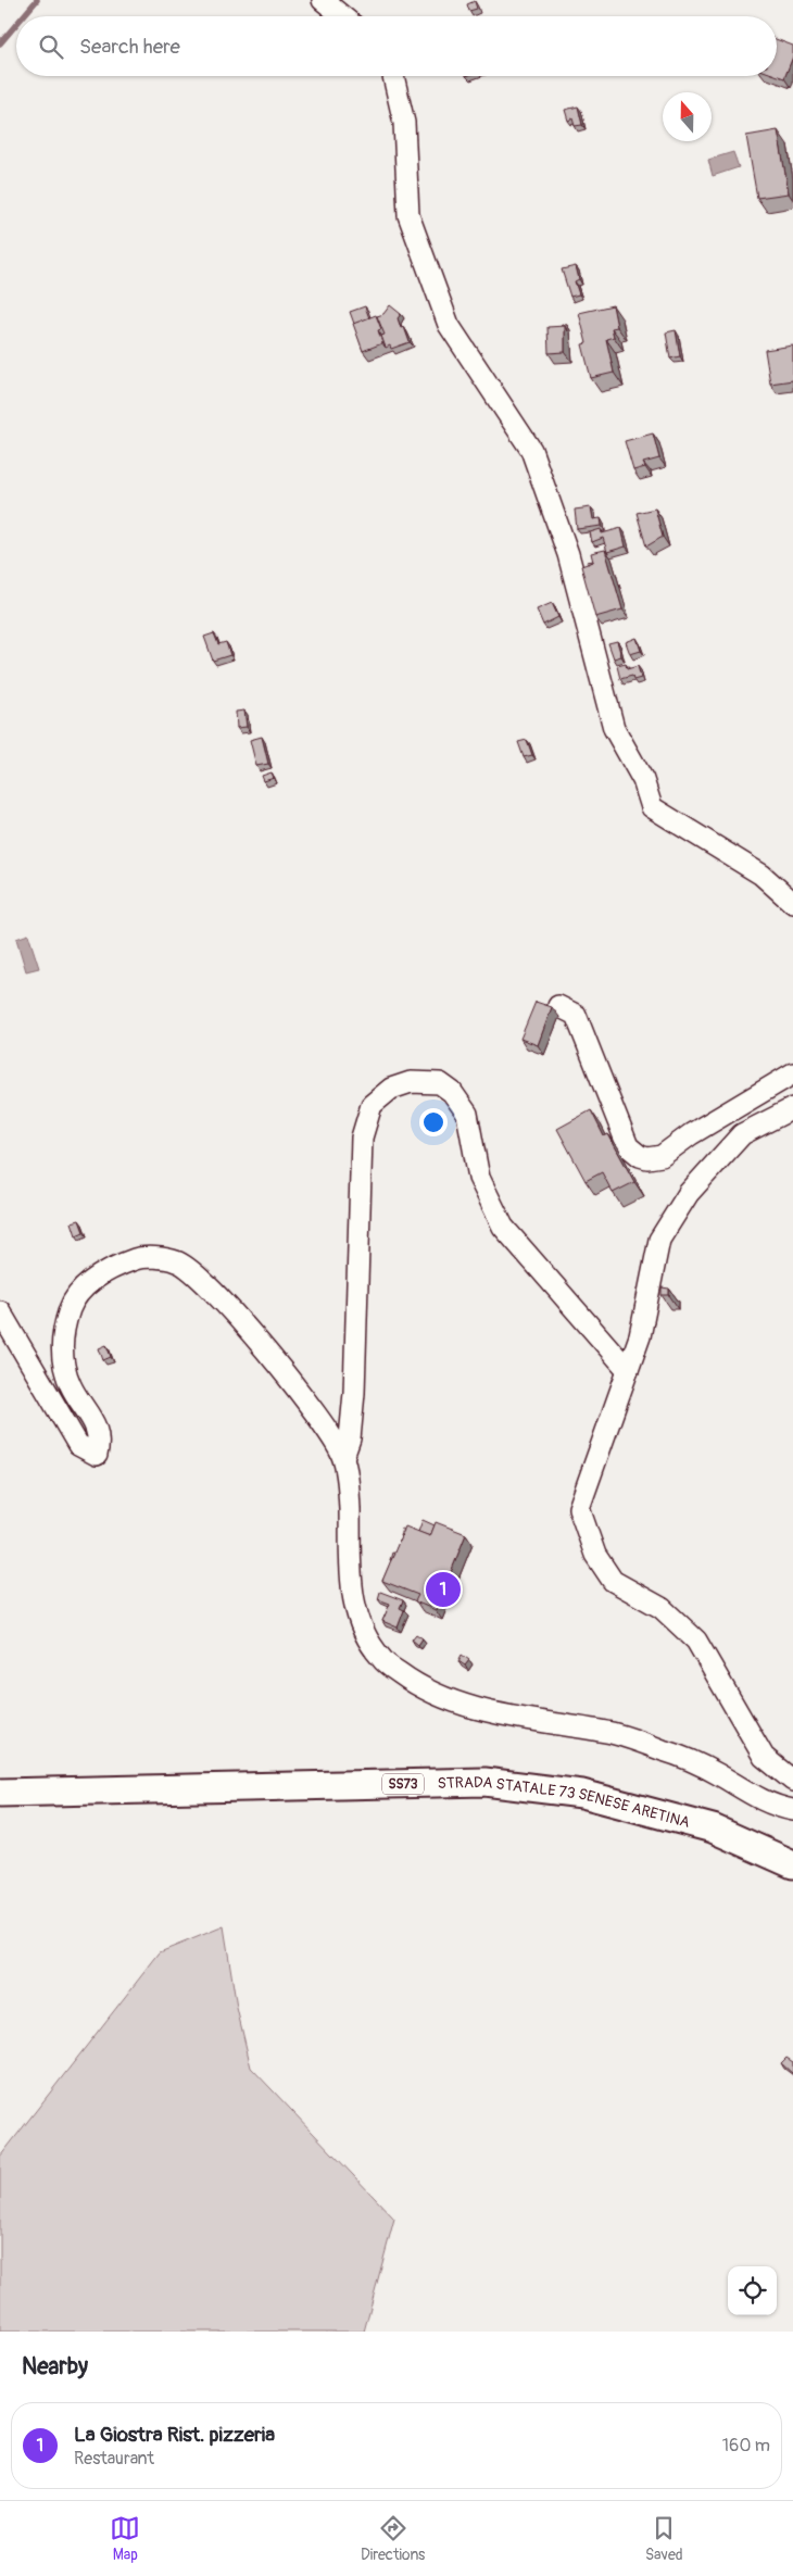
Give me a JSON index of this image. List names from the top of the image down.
{
  "streets": {
    "main road": ["SS73", "STRADA STATALE 73 SENESE ARETINA"]
  },
  "north": "top",
  "page": {
    "search": "Search here",
    "pins": "1",
    "heading": "Nearby",
    "list": [
      {
        "mark": "1",
        "name": "La Giostra Rist. pizzeria",
        "note": "Restaurant",
        "value": "160 m"
      }
    ],
    "nav": ["Map", "Directions", "Saved"]
  }
}
